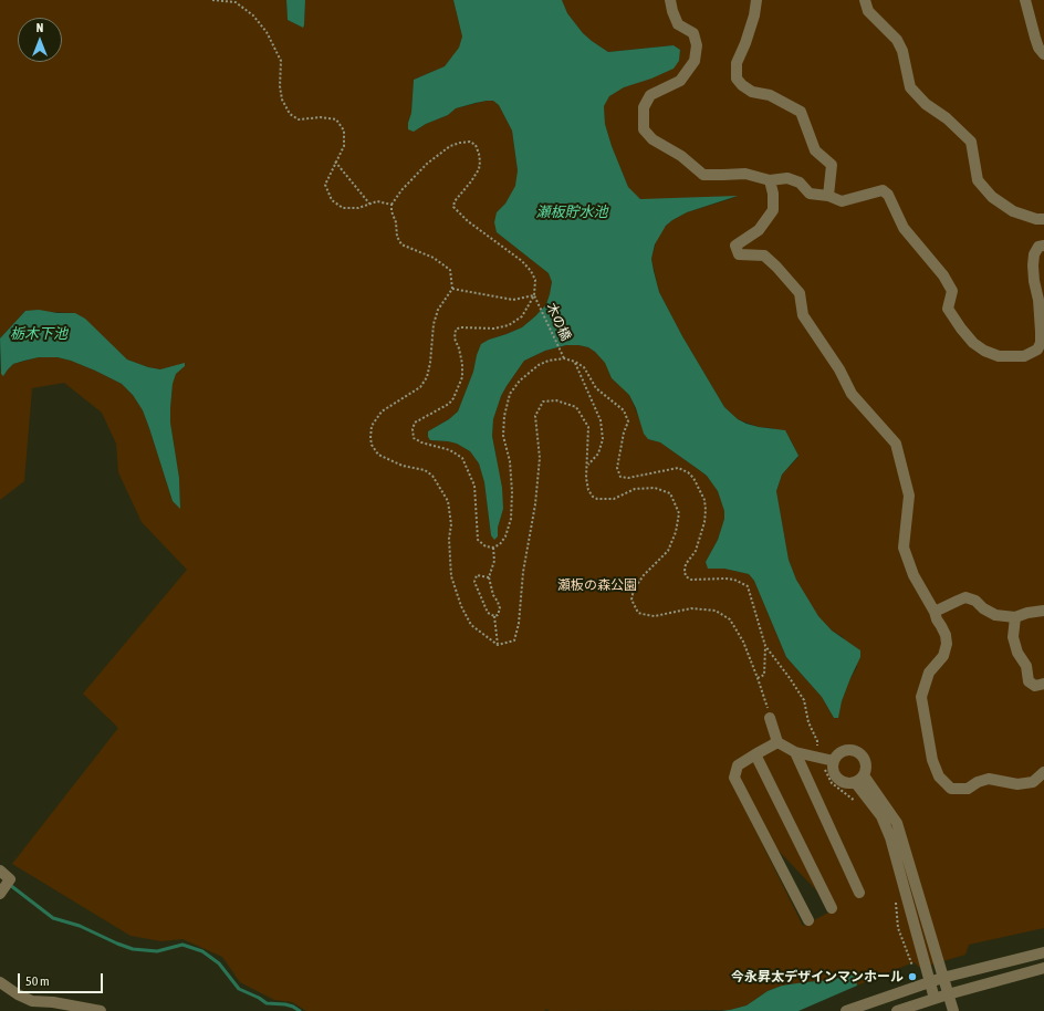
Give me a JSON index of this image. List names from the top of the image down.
{
  "streets": {
    "path": ["木の橋"]
  },
  "water": ["瀬板貯水池", "栃木下池"],
  "parks": ["瀬板の森公園"],
  "places": ["今永昇太デザインマンホール"],
  "scale_bar": "50 m",
  "north": "top"
}
